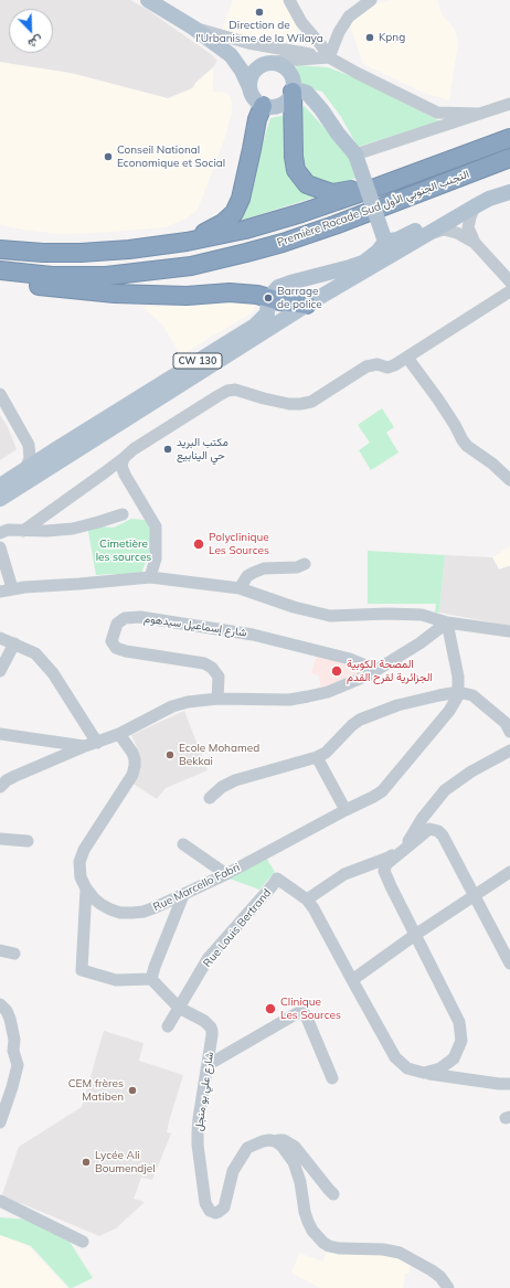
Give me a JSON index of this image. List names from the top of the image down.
{
  "streets": {
    "highway": ["Première Rocade Sud التجنب الجنوبي الأول"],
    "main road": ["CW 130"],
    "street": [
      "شارع إسماعيل سيدهوم",
      "Rue Marcello Fabri",
      "Rue Louis Bertrand",
      "شارع علي بو منجل"
    ]
  },
  "crossings": [
    ["Rue Louis Bertrand", "شارع علي بو منجل"]
  ],
  "parks": ["Cimetière les sources"],
  "places": [
    "Direction de l'Urbanisme de la Wilaya",
    "Kpng",
    "Conseil National Economique et Social",
    "Barrage de police",
    "مكتب البريد حي الينابيع",
    "Polyclinique Les Sources",
    "المصحة الكوبية الجزائرية لقرح القدم",
    "Ecole Mohamed Bekkai",
    "Clinique Les Sources",
    "CEM frères Matiben",
    "Lycée Ali Boumendjel"
  ],
  "north": "bottom right"
}
